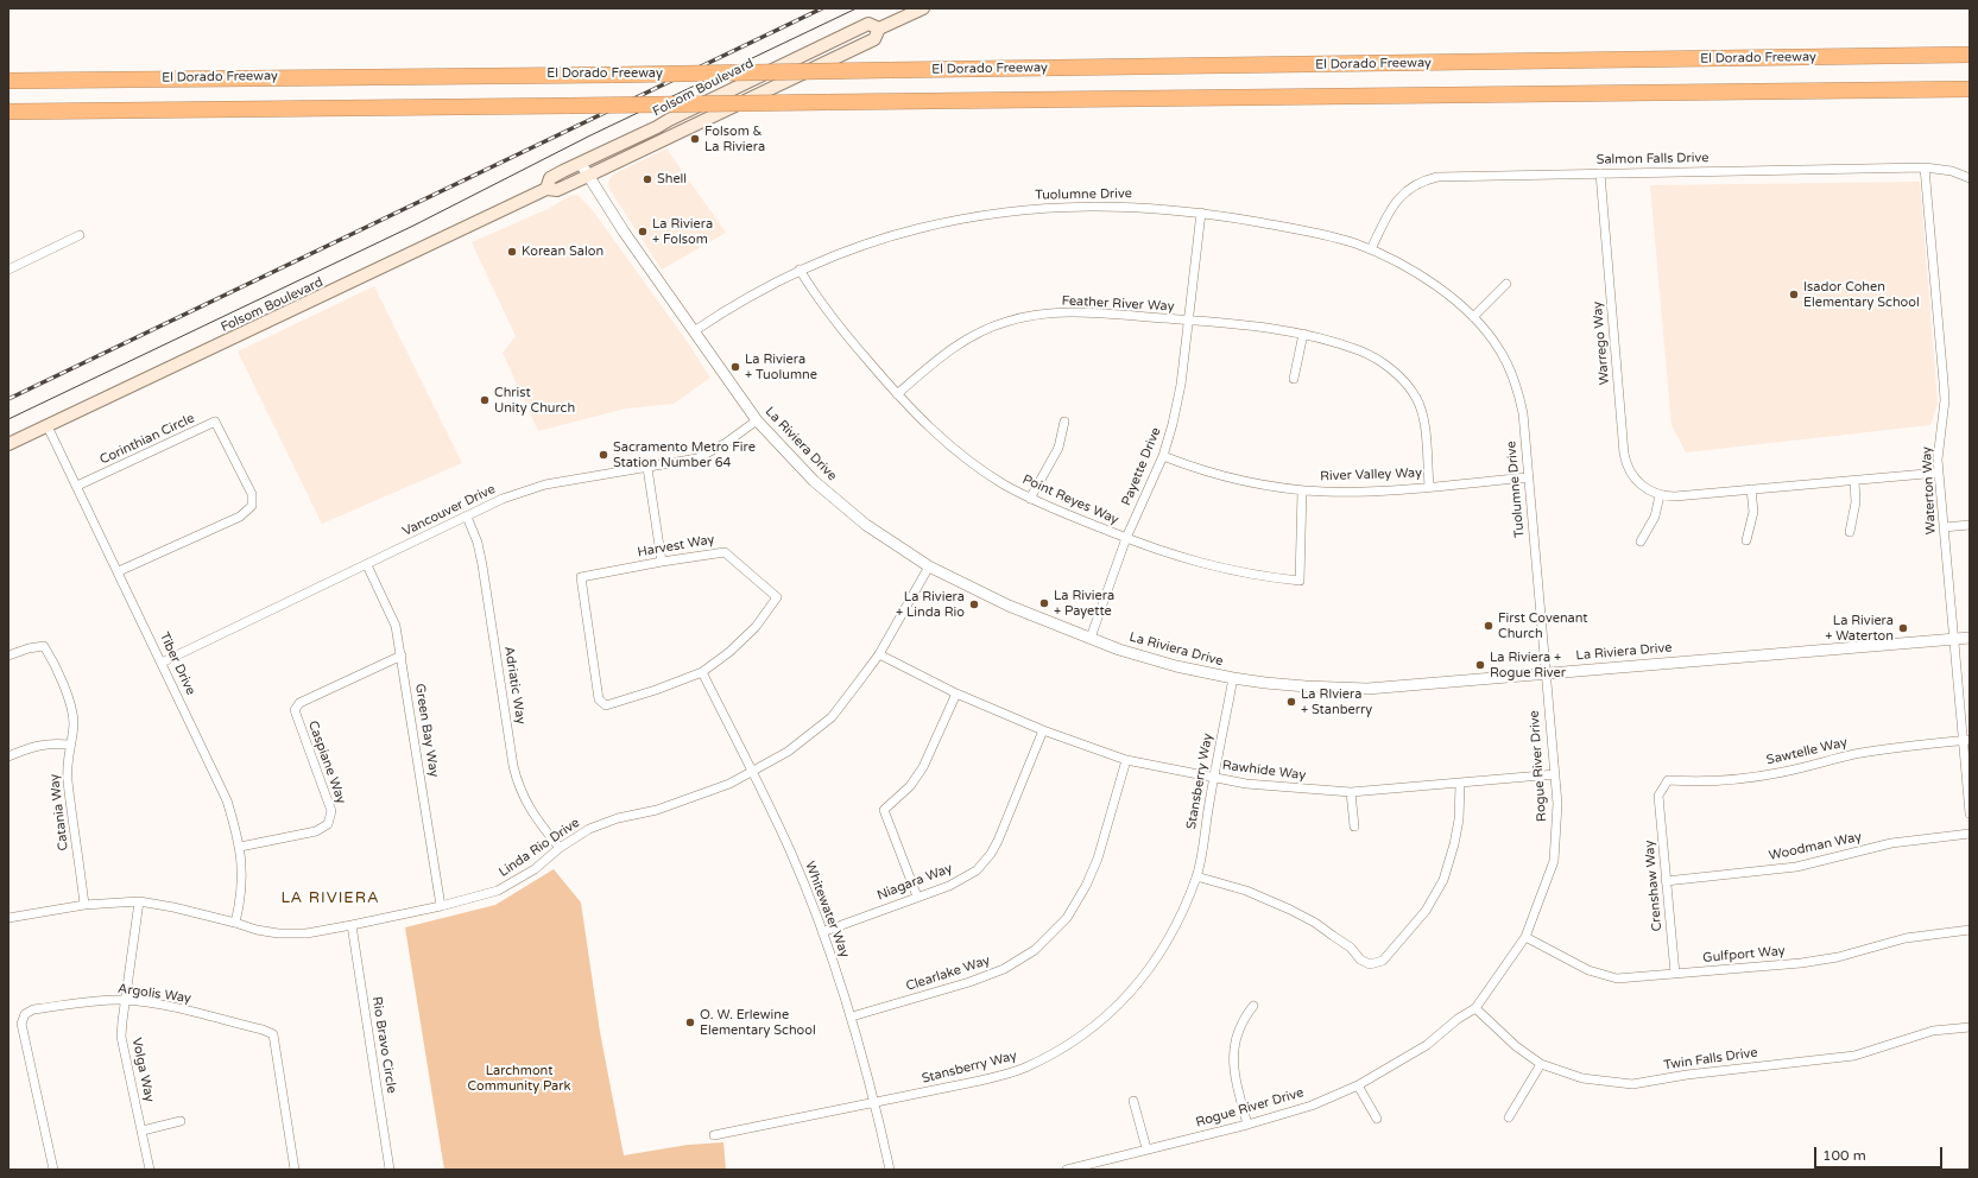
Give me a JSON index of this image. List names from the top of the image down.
{
  "streets": {
    "highway": ["El Dorado Freeway"],
    "main road": ["Folsom Boulevard"],
    "street": [
      "Salmon Falls Drive",
      "Tuolumne Drive",
      "Feather River Way",
      "Warrego Way",
      "Corinthian Circle",
      "La Riviera Drive",
      "Payette Drive",
      "River Valley Way",
      "Waterton Way",
      "Point Reyes Way",
      "Vancouver Drive",
      "Harvest Way",
      "Tiber Drive",
      "Adriatic Way",
      "Green Bay Way",
      "Sawtelle Way",
      "Caspiane Way",
      "Rogue River Drive",
      "Rawhide Way",
      "Stansberry Way",
      "Catania Way",
      "Woodman Way",
      "Linda Rio Drive",
      "Niagara Way",
      "Crenshaw Way",
      "Whitewater Way",
      "Gulfport Way",
      "Clearlake Way",
      "Argolis Way",
      "Rio Bravo Circle",
      "Twin Falls Drive",
      "Volga Way"
    ]
  },
  "crossings": [
    ["Folsom Boulevard", "La Riviera Drive"],
    ["Folsom Boulevard", "Tiber Drive"],
    ["Salmon Falls Drive", "Tuolumne Drive"],
    ["Salmon Falls Drive", "Warrego Way"],
    ["Salmon Falls Drive", "Waterton Way"],
    ["Tuolumne Drive", "La Riviera Drive"],
    ["Tuolumne Drive", "Payette Drive"],
    ["Tuolumne Drive", "River Valley Way"],
    ["Tuolumne Drive", "Point Reyes Way"],
    ["Tuolumne Drive", "Rogue River Drive"],
    ["Feather River Way", "Payette Drive"],
    ["Feather River Way", "River Valley Way"],
    ["Feather River Way", "Point Reyes Way"],
    ["Warrego Way", "Waterton Way"],
    ["Corinthian Circle", "Tiber Drive"],
    ["La Riviera Drive", "Payette Drive"],
    ["La Riviera Drive", "Waterton Way"],
    ["La Riviera Drive", "Vancouver Drive"],
    ["La Riviera Drive", "Rogue River Drive"],
    ["La Riviera Drive", "Stansberry Way"],
    ["La Riviera Drive", "Linda Rio Drive"],
    ["Payette Drive", "River Valley Way"],
    ["Payette Drive", "Point Reyes Way"],
    ["River Valley Way", "Point Reyes Way"],
    ["Waterton Way", "Sawtelle Way"],
    ["Vancouver Drive", "Tiber Drive"],
    ["Vancouver Drive", "Adriatic Way"],
    ["Vancouver Drive", "Green Bay Way"],
    ["Harvest Way", "Whitewater Way"],
    ["Tiber Drive", "Caspiane Way"],
    ["Tiber Drive", "Linda Rio Drive"],
    ["Adriatic Way", "Linda Rio Drive"],
    ["Green Bay Way", "Caspiane Way"],
    ["Green Bay Way", "Linda Rio Drive"],
    ["Sawtelle Way", "Crenshaw Way"],
    ["Rogue River Drive", "Rawhide Way"],
    ["Rogue River Drive", "Gulfport Way"],
    ["Rogue River Drive", "Twin Falls Drive"],
    ["Rawhide Way", "Stansberry Way"],
    ["Rawhide Way", "Linda Rio Drive"],
    ["Rawhide Way", "Niagara Way"],
    ["Rawhide Way", "Clearlake Way"],
    ["Stansberry Way", "Whitewater Way"],
    ["Catania Way", "Linda Rio Drive"],
    ["Woodman Way", "Crenshaw Way"],
    ["Linda Rio Drive", "Whitewater Way"],
    ["Linda Rio Drive", "Rio Bravo Circle"],
    ["Linda Rio Drive", "Volga Way"],
    ["Niagara Way", "Whitewater Way"],
    ["Crenshaw Way", "Gulfport Way"],
    ["Whitewater Way", "Clearlake Way"],
    ["Argolis Way", "Volga Way"]
  ],
  "districts": ["LA RIVIERA"],
  "parks": ["Larchmont Community Park"],
  "places": [
    "Folsom & La Riviera",
    "Shell",
    "La Riviera + Folsom",
    "Korean Salon",
    "Isador Cohen Elementary School",
    "La Riviera + Tuolumne",
    "Christ Unity Church",
    "Sacramento Metro Fire Station Number 64",
    "La Riviera + Payette",
    "La Riviera + Linda Rio",
    "First Covenant Church",
    "La Riviera + Waterton",
    "La Riviera + Rogue River",
    "La RIviera + Stanberry",
    "O. W. Erlewine Elementary School"
  ],
  "scale_bar": "100 m"
}
